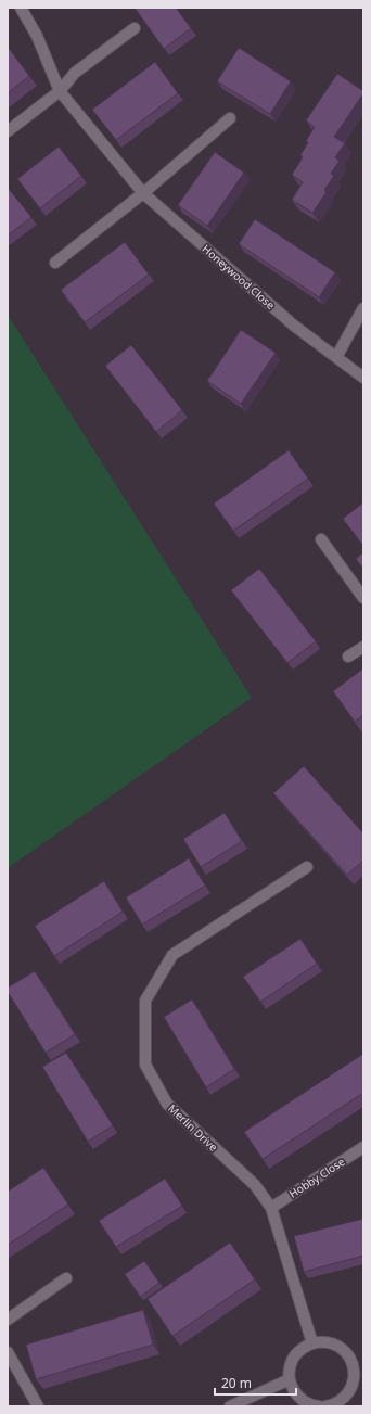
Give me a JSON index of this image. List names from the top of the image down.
{
  "streets": {
    "street": ["Honeywood Close", "Merlin Drive", "Hobby Close"]
  },
  "crossings": [
    ["Merlin Drive", "Hobby Close"]
  ],
  "scale_bar": "20 m"
}
